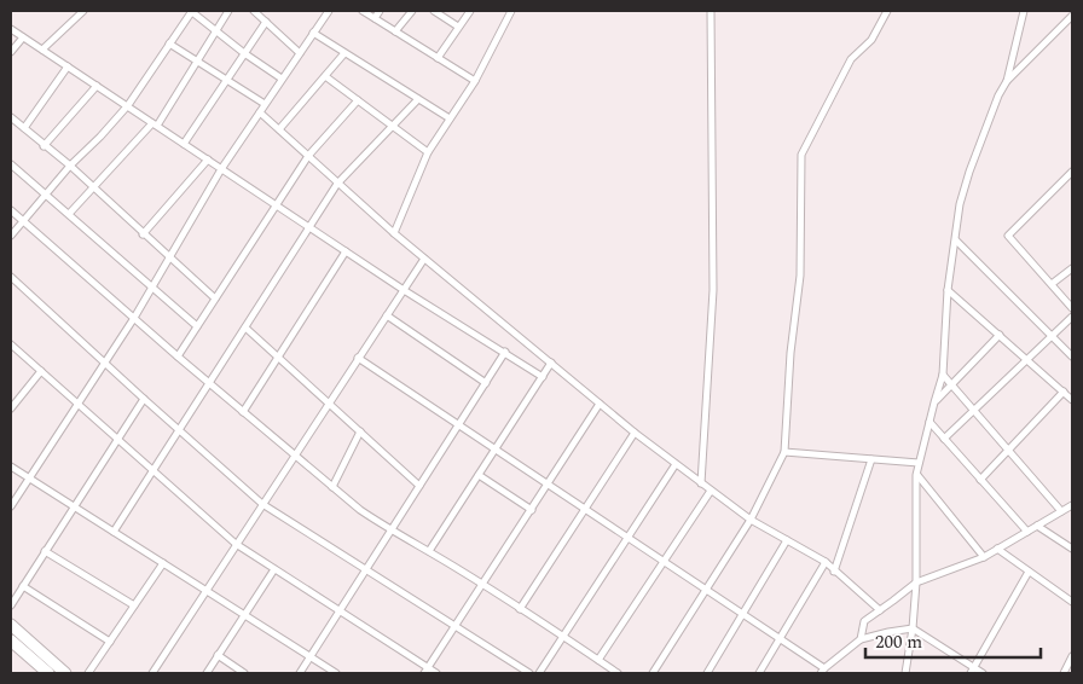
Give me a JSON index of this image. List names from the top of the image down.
{
  "scale_bar": "200 m"
}
